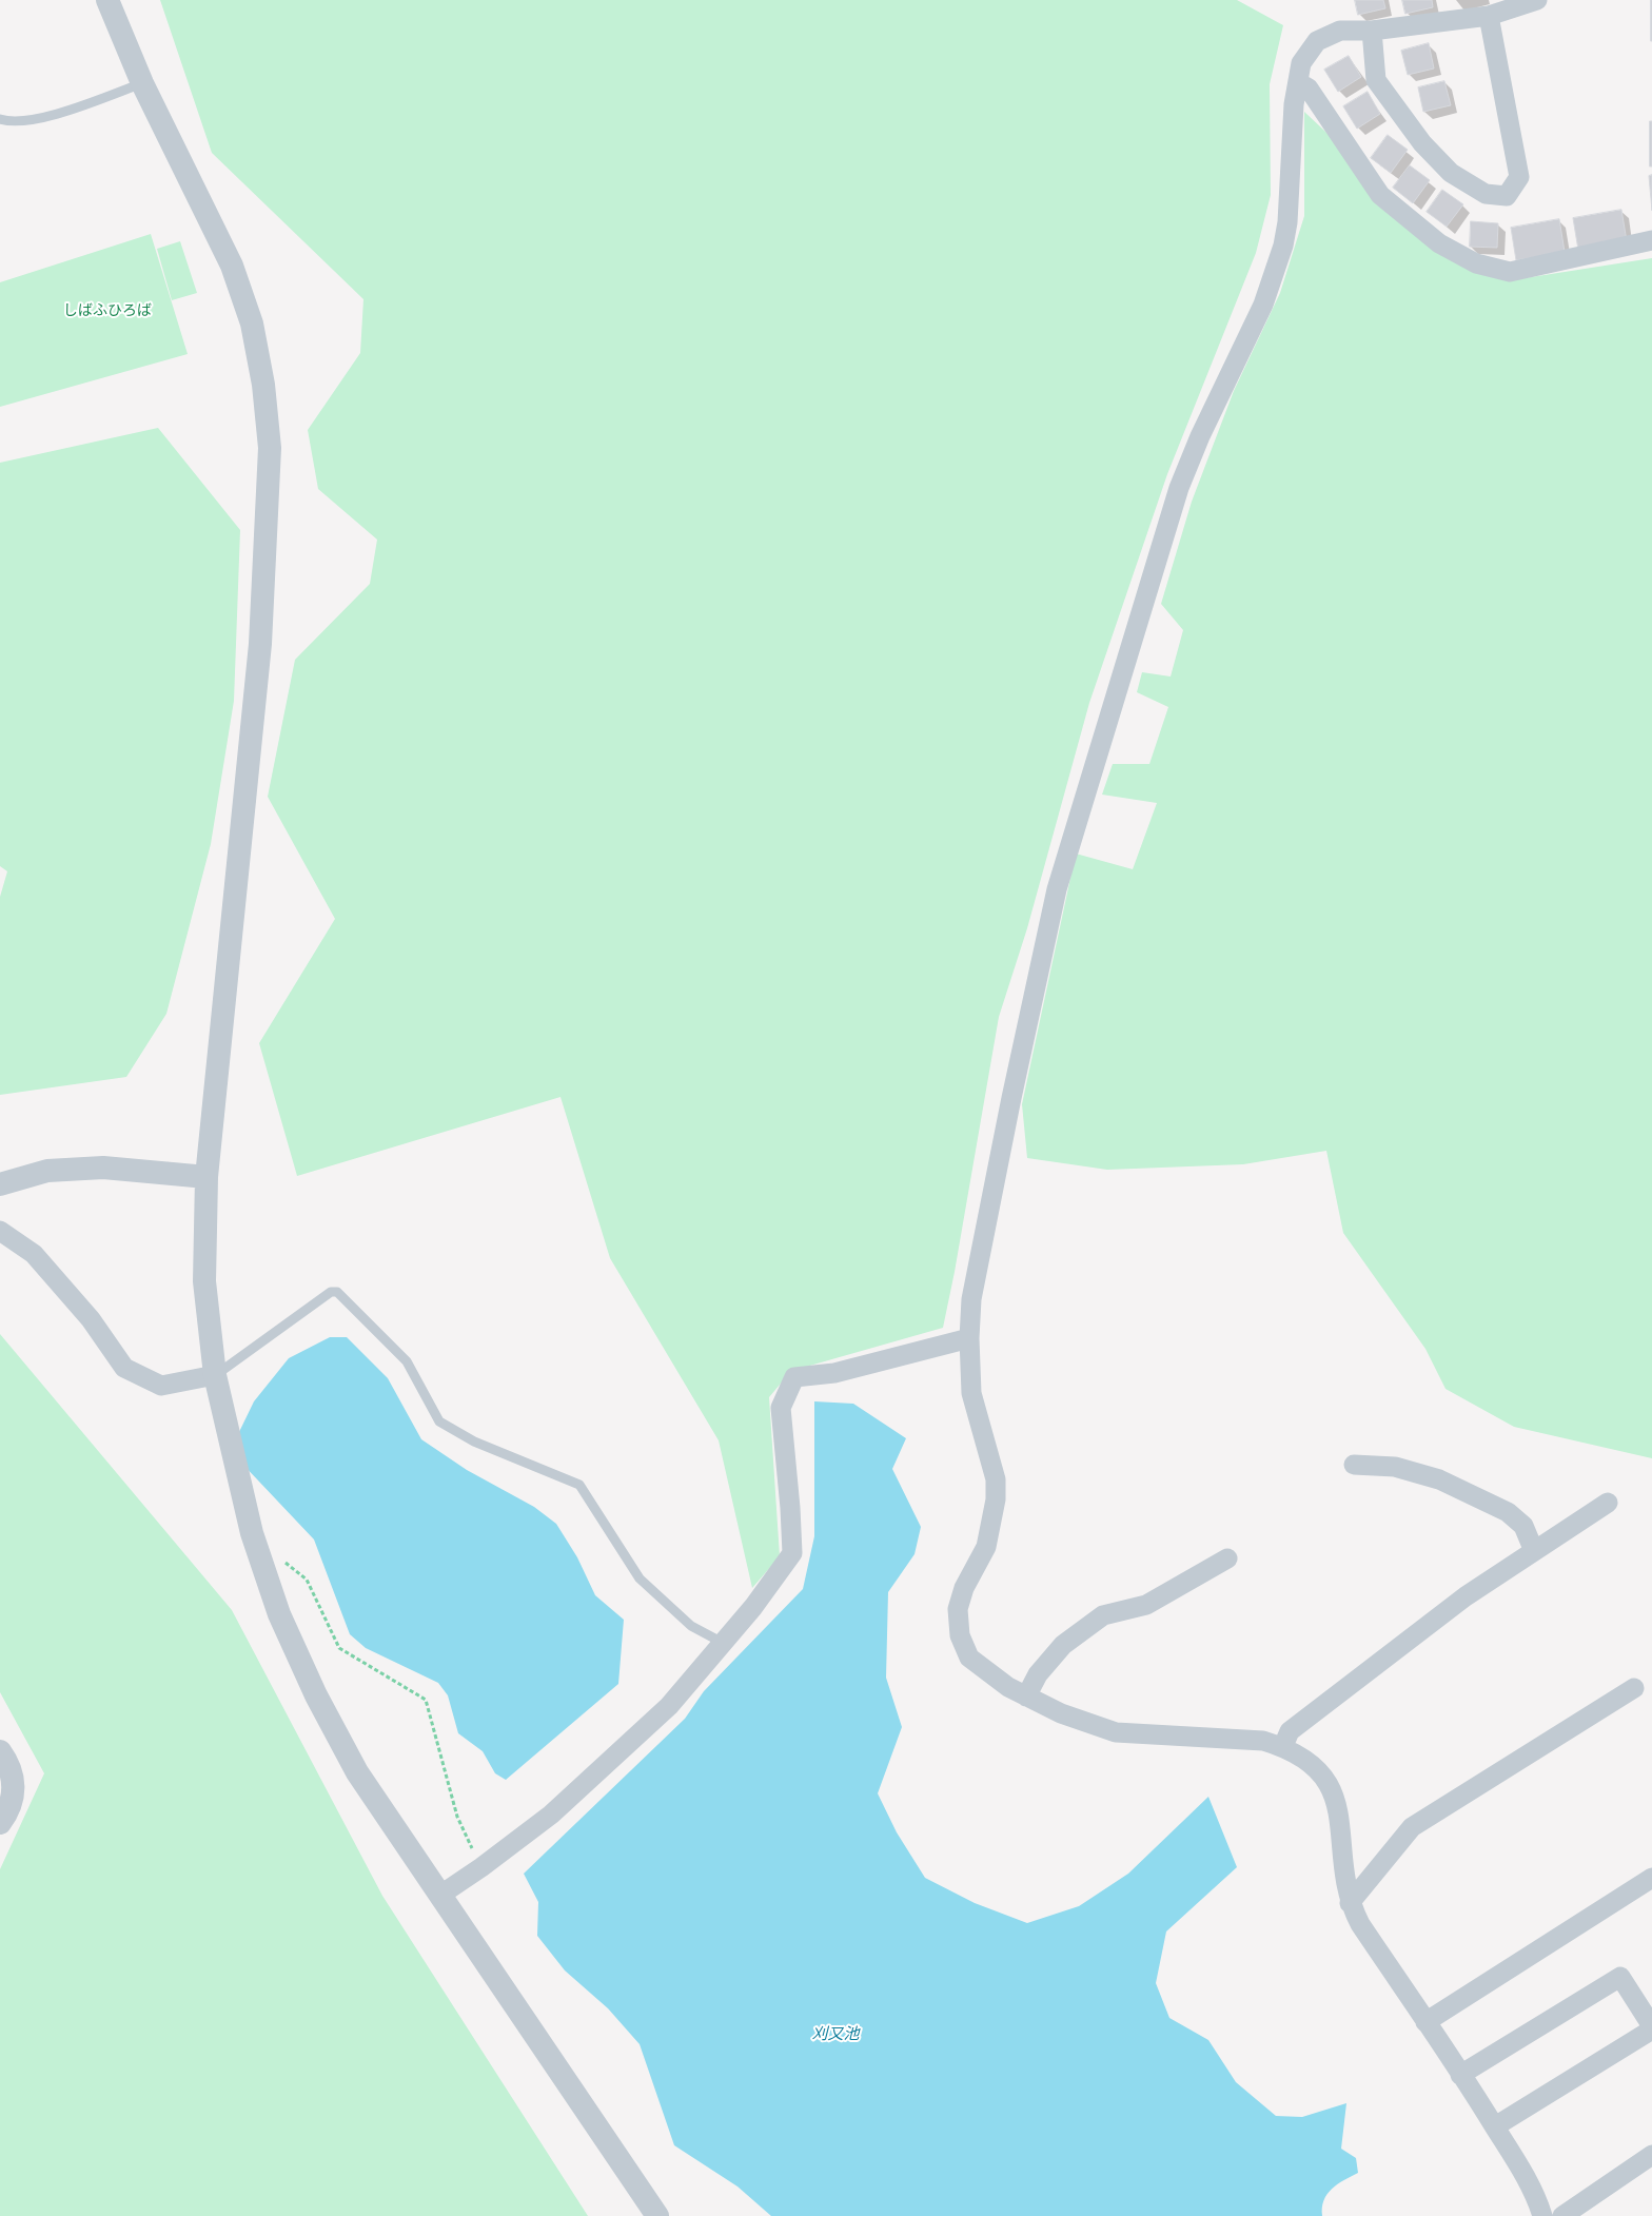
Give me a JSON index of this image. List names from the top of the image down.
{
  "water": ["刈又池"],
  "parks": ["しばふひろば"]
}
